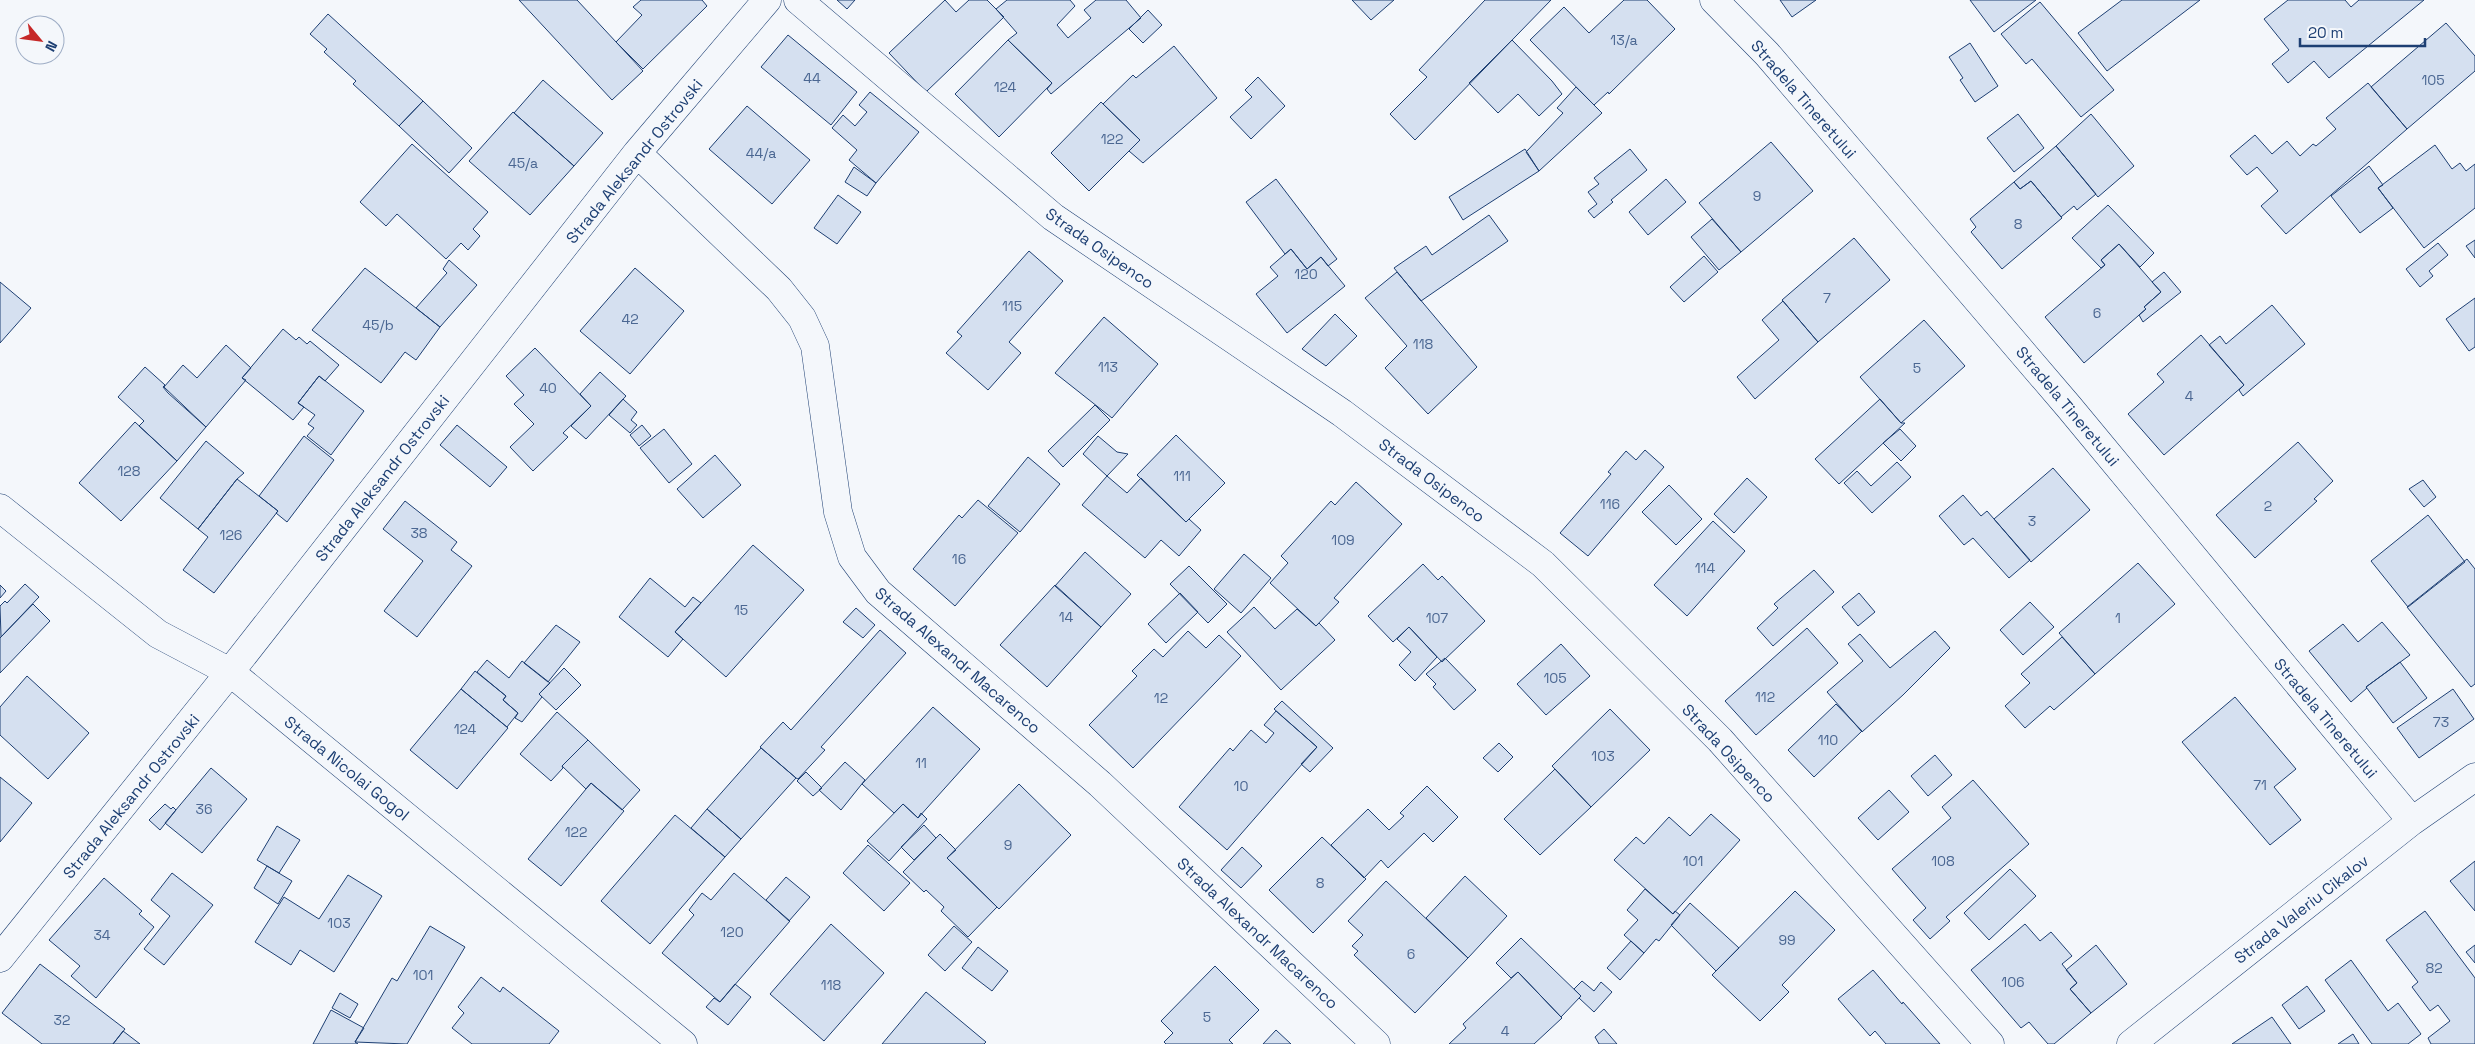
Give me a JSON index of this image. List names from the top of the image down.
{
  "streets": {
    "street": [
      "Stradela Tineretului",
      "Strada Aleksandr Ostrovski",
      "Strada Osipenco",
      "Strada Alexandr Macarenco",
      "Strada Nicolai Gogol",
      "Strada Valeriu Cikalov"
    ]
  },
  "crossings": [
    ["Stradela Tineretului", "Strada Valeriu Cikalov"],
    ["Strada Aleksandr Ostrovski", "Strada Alexandr Macarenco"],
    ["Strada Aleksandr Ostrovski", "Strada Nicolai Gogol"]
  ],
  "house_numbers": [
    "13/a",
    "44",
    "105",
    "124",
    "122",
    "44/a",
    "45/a",
    "9",
    "8",
    "120",
    "7",
    "115",
    "6",
    "42",
    "45/b",
    "118",
    "113",
    "5",
    "40",
    "4",
    "128",
    "111",
    "116",
    "2",
    "3",
    "38",
    "126",
    "109",
    "16",
    "114",
    "15",
    "14",
    "107",
    "1",
    "105",
    "112",
    "12",
    "73",
    "124",
    "110",
    "103",
    "11",
    "71",
    "10",
    "36",
    "122",
    "9",
    "101",
    "108",
    "8",
    "103",
    "120",
    "34",
    "99",
    "6",
    "82",
    "101",
    "106",
    "118",
    "5",
    "32",
    "4"
  ],
  "scale_bar": "20 m",
  "north": "bottom right"
}
